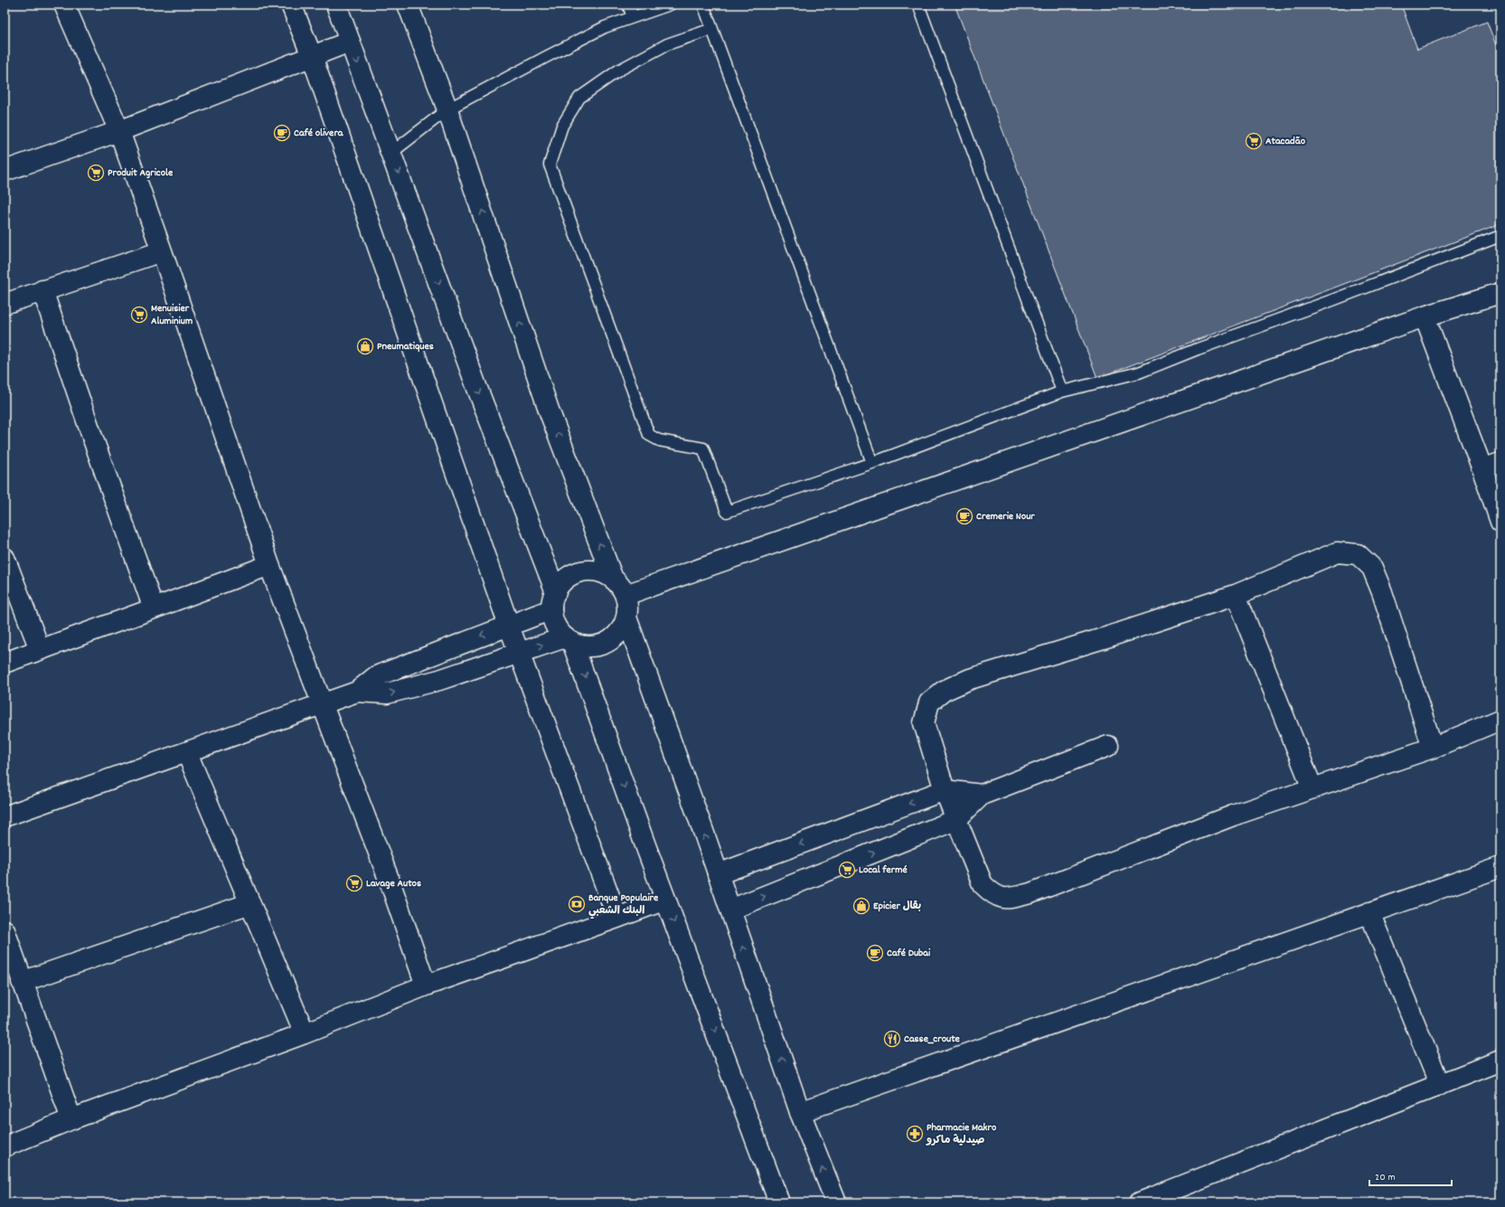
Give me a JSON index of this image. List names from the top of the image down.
{
  "places": {
    "cafe": ["Café olivera", "Cremerie Nour", "Café Dubai"],
    "supermarket": [
      "Atacadão",
      "Produit Agricole",
      "Menuisier Aluminium",
      "Local fermé",
      "Lavage Autos"
    ],
    "shop": ["Pneumatiques", "Epicier بقال"],
    "bank": ["Banque Populaire البنك الشعبي"],
    "restaurant": ["Casse_croute"],
    "pharmacy": ["Pharmacie Makro صيدلية ماكرو"]
  },
  "scale_bar": "20 m"
}
